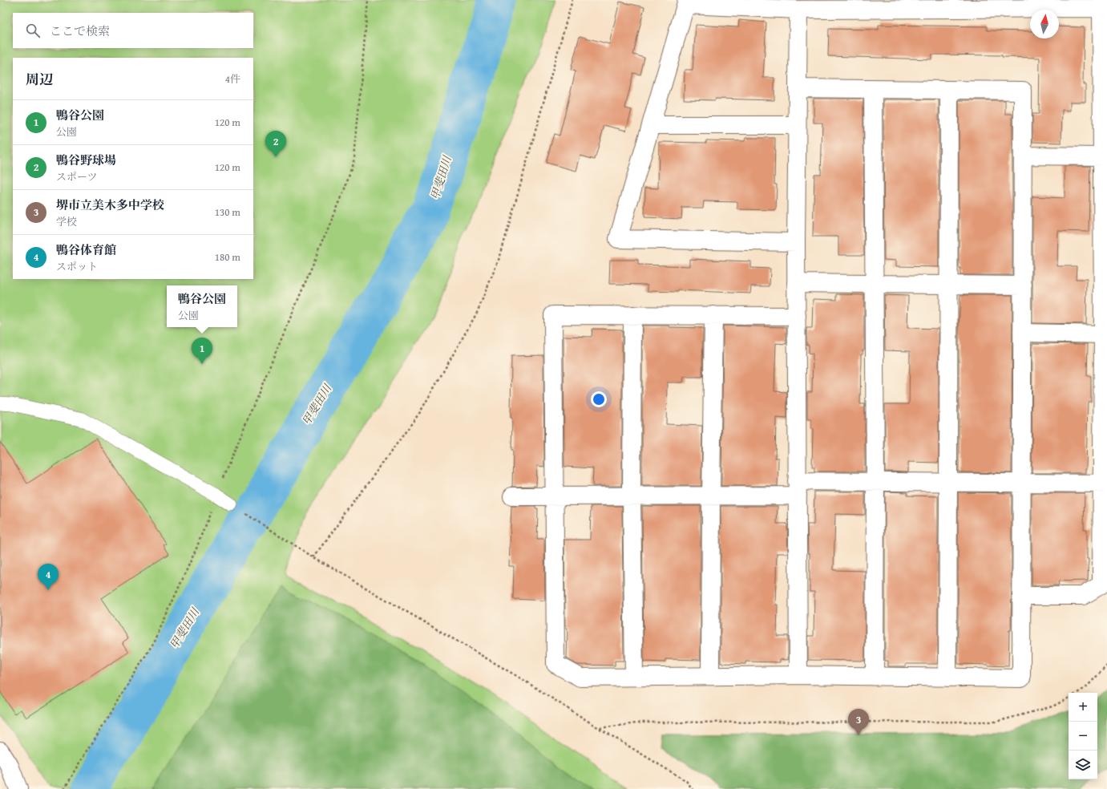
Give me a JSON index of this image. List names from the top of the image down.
{
  "water": ["甲斐田川"],
  "north": "top",
  "page": {
    "search": "ここで検索",
    "heading": ["周辺", "4件"],
    "list": [
      {
        "mark": "1",
        "name": "鴨谷公園",
        "note": "公園",
        "value": "120 m"
      },
      {
        "mark": "2",
        "name": "鴨谷野球場",
        "note": "スポーツ",
        "value": "120 m"
      },
      {
        "mark": "3",
        "name": "堺市立美木多中学校",
        "note": "学校",
        "value": "130 m"
      },
      {
        "mark": "4",
        "name": "鴨谷体育館",
        "note": "スポット",
        "value": "180 m"
      }
    ],
    "pins": [
      "2",
      "1",
      "4",
      "3"
    ],
    "popup": ["鴨谷公園", "公園"],
    "map_buttons": ["+", "−"]
  }
}
